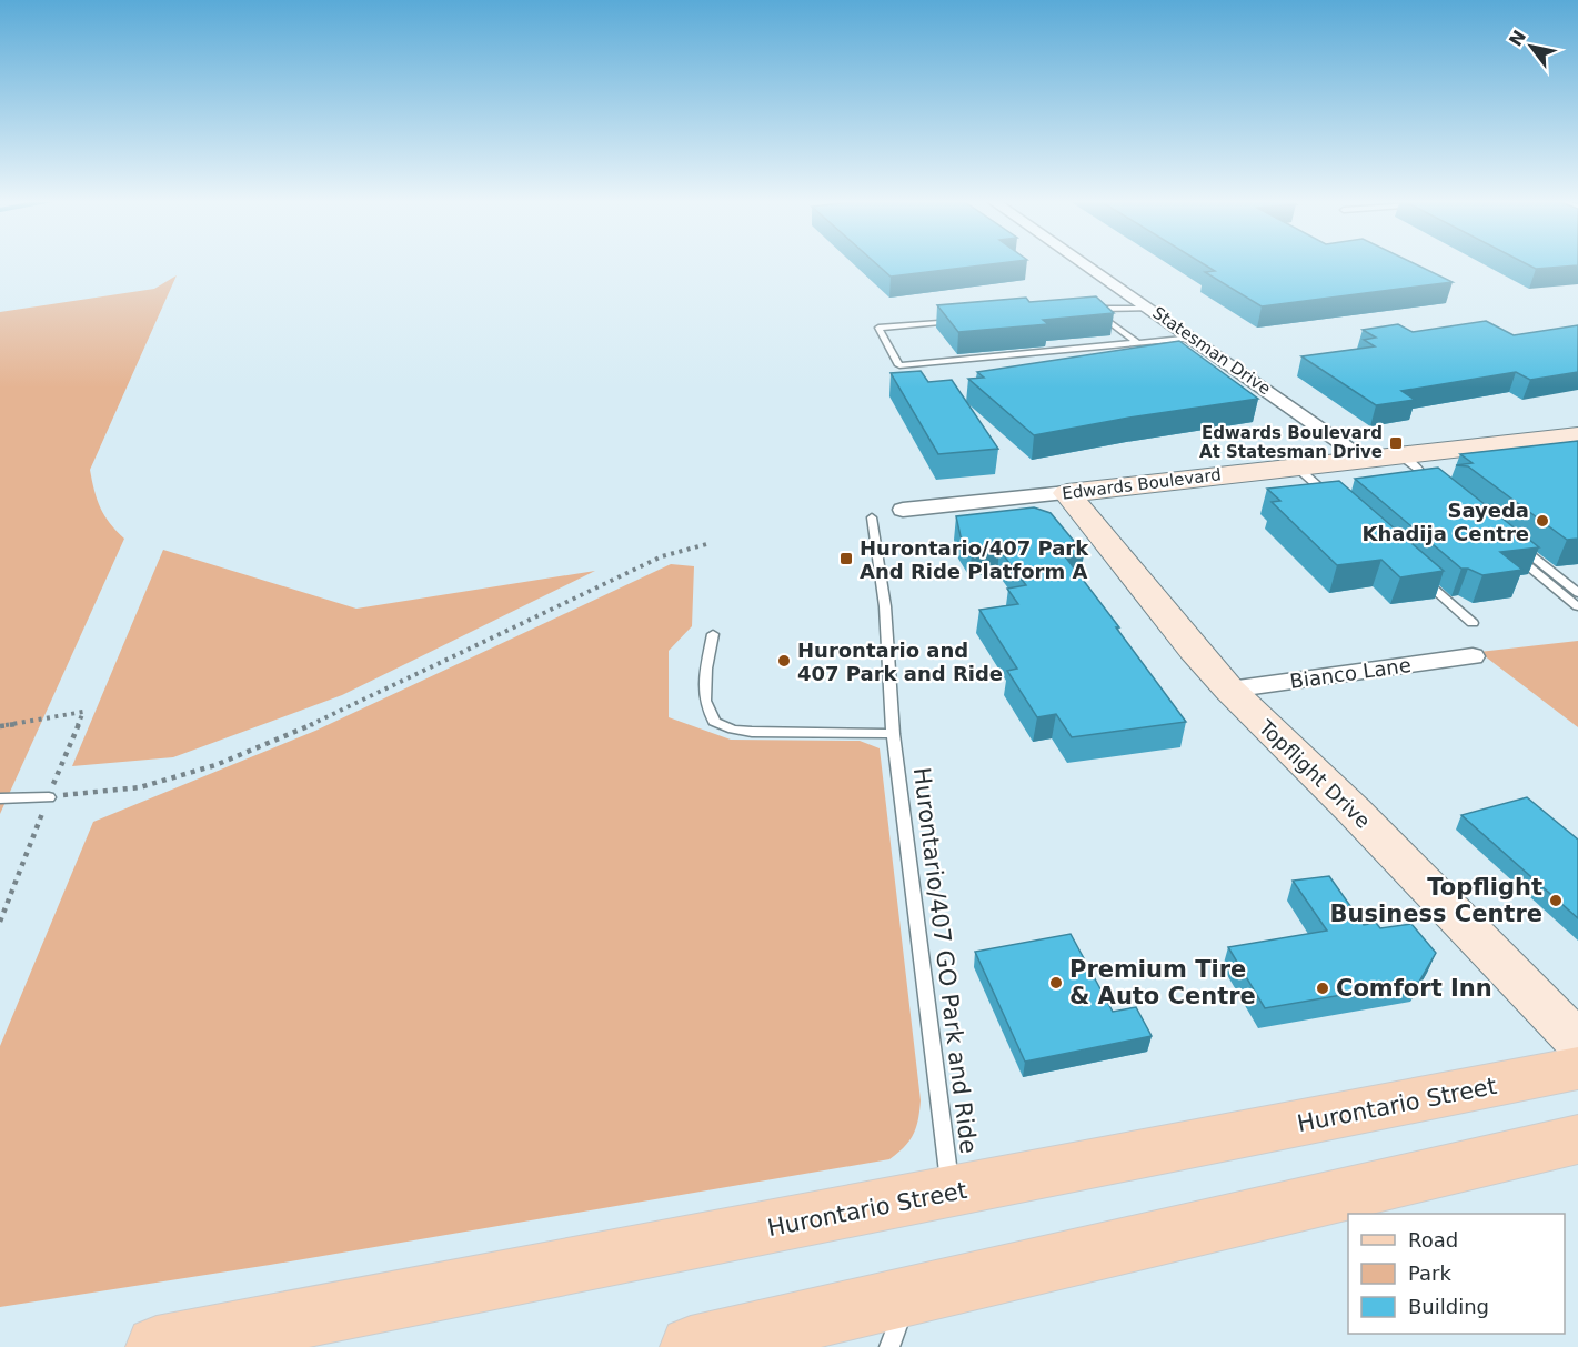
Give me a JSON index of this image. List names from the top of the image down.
{
  "streets": {
    "main road": ["Hurontario Street"],
    "street": [
      "Statesman Drive",
      "Edwards Boulevard",
      "Bianco Lane",
      "Topflight Drive"
    ],
    "lane": ["Hurontario/407 GO Park and Ride"]
  },
  "crossings": [
    ["Statesman Drive", "Edwards Boulevard"],
    ["Edwards Boulevard", "Topflight Drive"],
    ["Bianco Lane", "Topflight Drive"],
    ["Hurontario/407 GO Park and Ride", "Hurontario Street"]
  ],
  "places": {
    "transit": ["Edwards Boulevard At Statesman Drive", "Hurontario/407 Park And Ride Platform A"],
    "other": [
      "Sayeda Khadija Centre",
      "Hurontario and 407 Park and Ride",
      "Topflight Business Centre",
      "Premium Tire & Auto Centre",
      "Comfort Inn"
    ]
  },
  "legend": ["Road", "Park", "Building"],
  "north": "top left"
}
